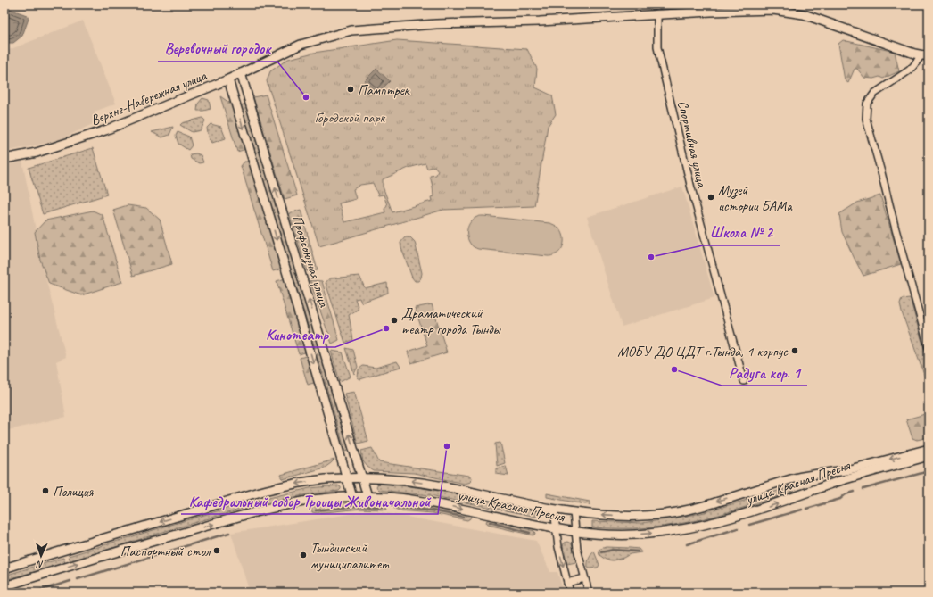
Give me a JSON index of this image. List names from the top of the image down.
{
  "streets": {
    "street": [
      "Верхне-Набережная улица",
      "Спортивная улица",
      "Профсоюзная улица",
      "улица Красная Пресня"
    ]
  },
  "crossings": [
    ["Верхне-Набережная улица", "Спортивная улица"],
    ["Верхне-Набережная улица", "Профсоюзная улица"],
    ["Профсоюзная улица", "улица Красная Пресня"]
  ],
  "parks": ["Городской парк"],
  "places": [
    "Памптрек",
    "Веревочный городок",
    "Музей истории БАМа",
    "Школа № 2",
    "Драматический театр города Тынды",
    "Кинотеатр",
    "МОБУ ДО ЦДТ г.Тында, 1 корпус",
    "Радуга кор. 1",
    "Кафедральный собор Троицы Живоначальной",
    "Полиция",
    "Паспортный стол",
    "Тындинский муниципалитет"
  ],
  "north": "bottom"
}
